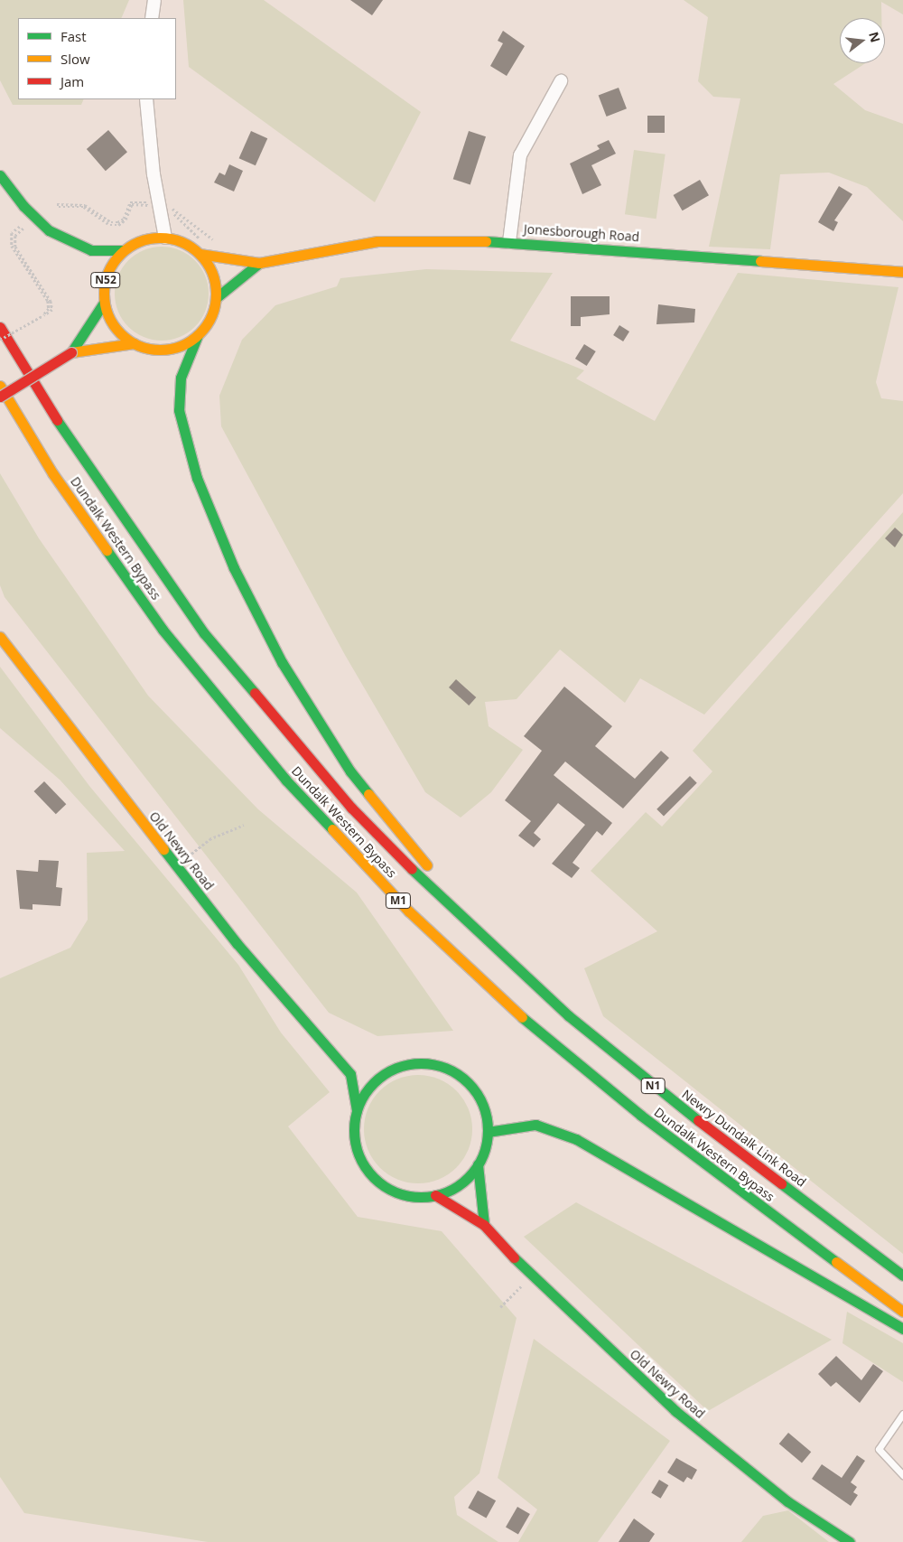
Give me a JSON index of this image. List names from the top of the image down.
{
  "streets": {
    "main road": [
      "Jonesborough Road",
      "N52",
      "Dundalk Western Bypass",
      "Old Newry Road",
      "M1",
      "N1",
      "Newry Dundalk Link Road"
    ]
  },
  "crossings": [
    ["Jonesborough Road", "N52"],
    ["Dundalk Western Bypass", "Newry Dundalk Link Road"]
  ],
  "legend": ["Fast", "Slow", "Jam"],
  "north": "right"
}
